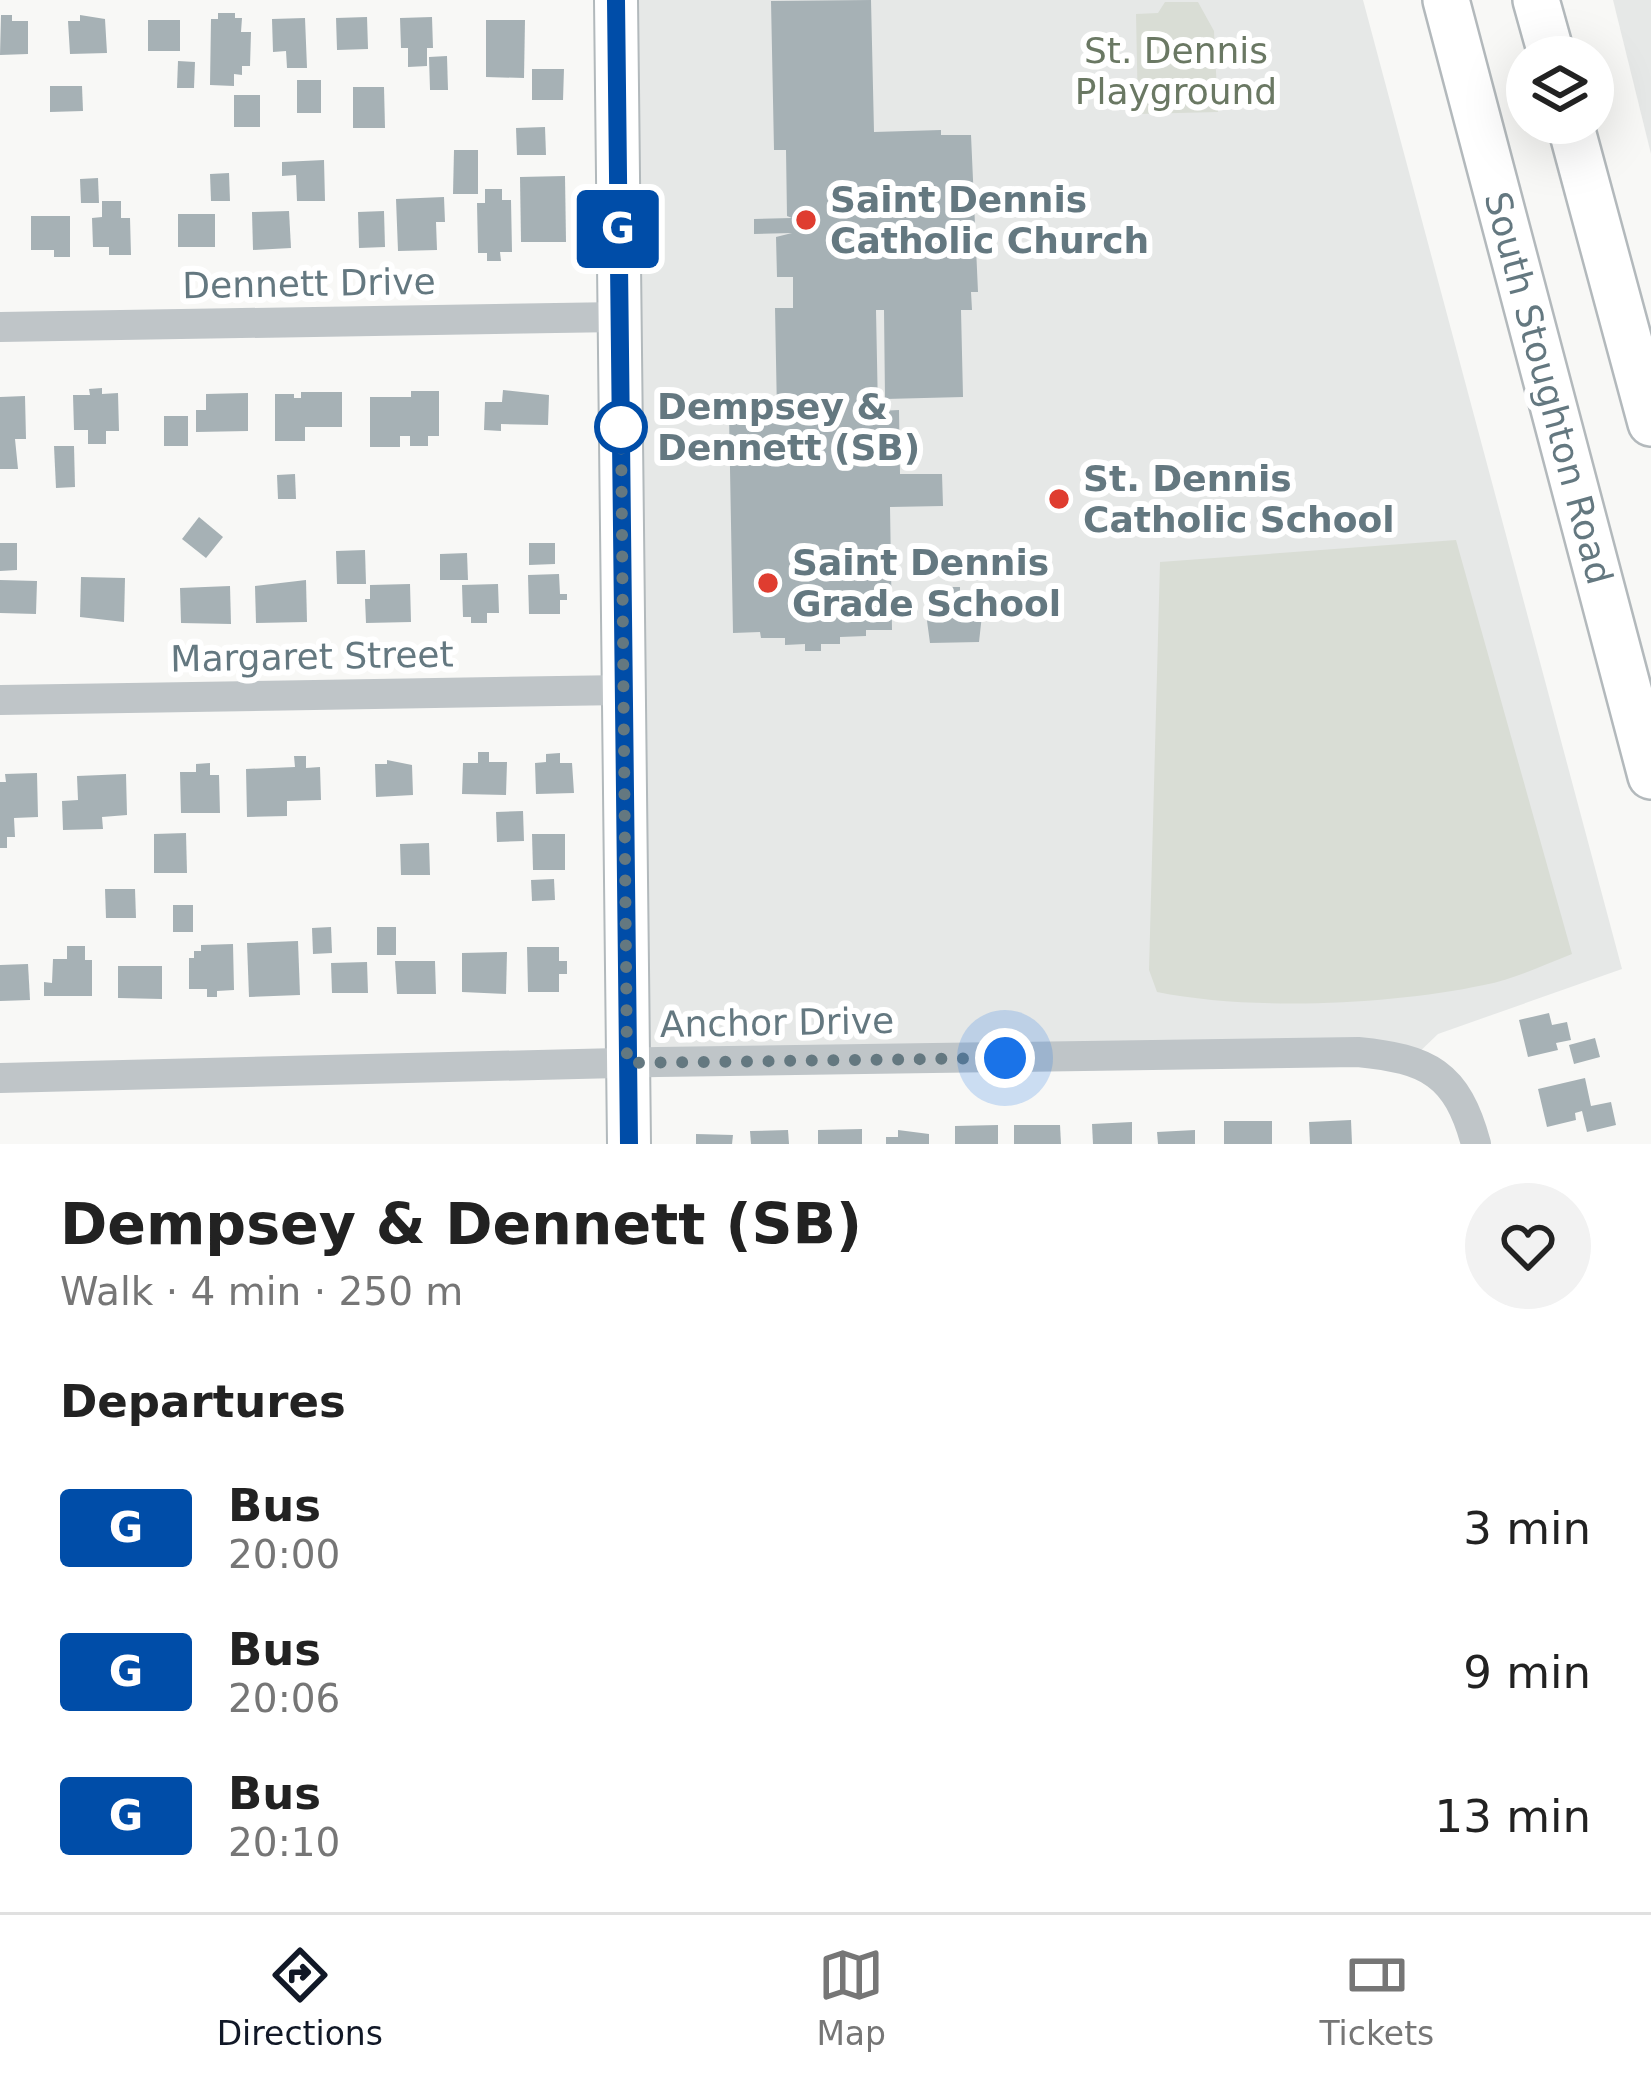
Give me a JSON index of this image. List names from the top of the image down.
{
  "streets": {
    "main road": ["South Stoughton Road"],
    "street": ["Dennett Drive", "Margaret Street", "Anchor Drive"]
  },
  "parks": ["St. Dennis Playground"],
  "places": [
    "Saint Dennis Catholic Church",
    "Dempsey & Dennett (SB)",
    "St. Dennis Catholic School",
    "Saint Dennis Grade School"
  ],
  "lines": ["bus line G"],
  "page": {
    "on_map": "G",
    "heading": [
      ["Dempsey & Dennett (SB)", "Walk · 4 min · 250 m"],
      "Departures"
    ],
    "list": [
      {
        "mark": "G",
        "name": "Bus",
        "note": "20:00",
        "value": "3 min"
      },
      {
        "mark": "G",
        "name": "Bus",
        "note": "20:06",
        "value": "9 min"
      },
      {
        "mark": "G",
        "name": "Bus",
        "note": "20:10",
        "value": "13 min"
      }
    ],
    "tabs": ["Directions", "Map", "Tickets"]
  }
}
